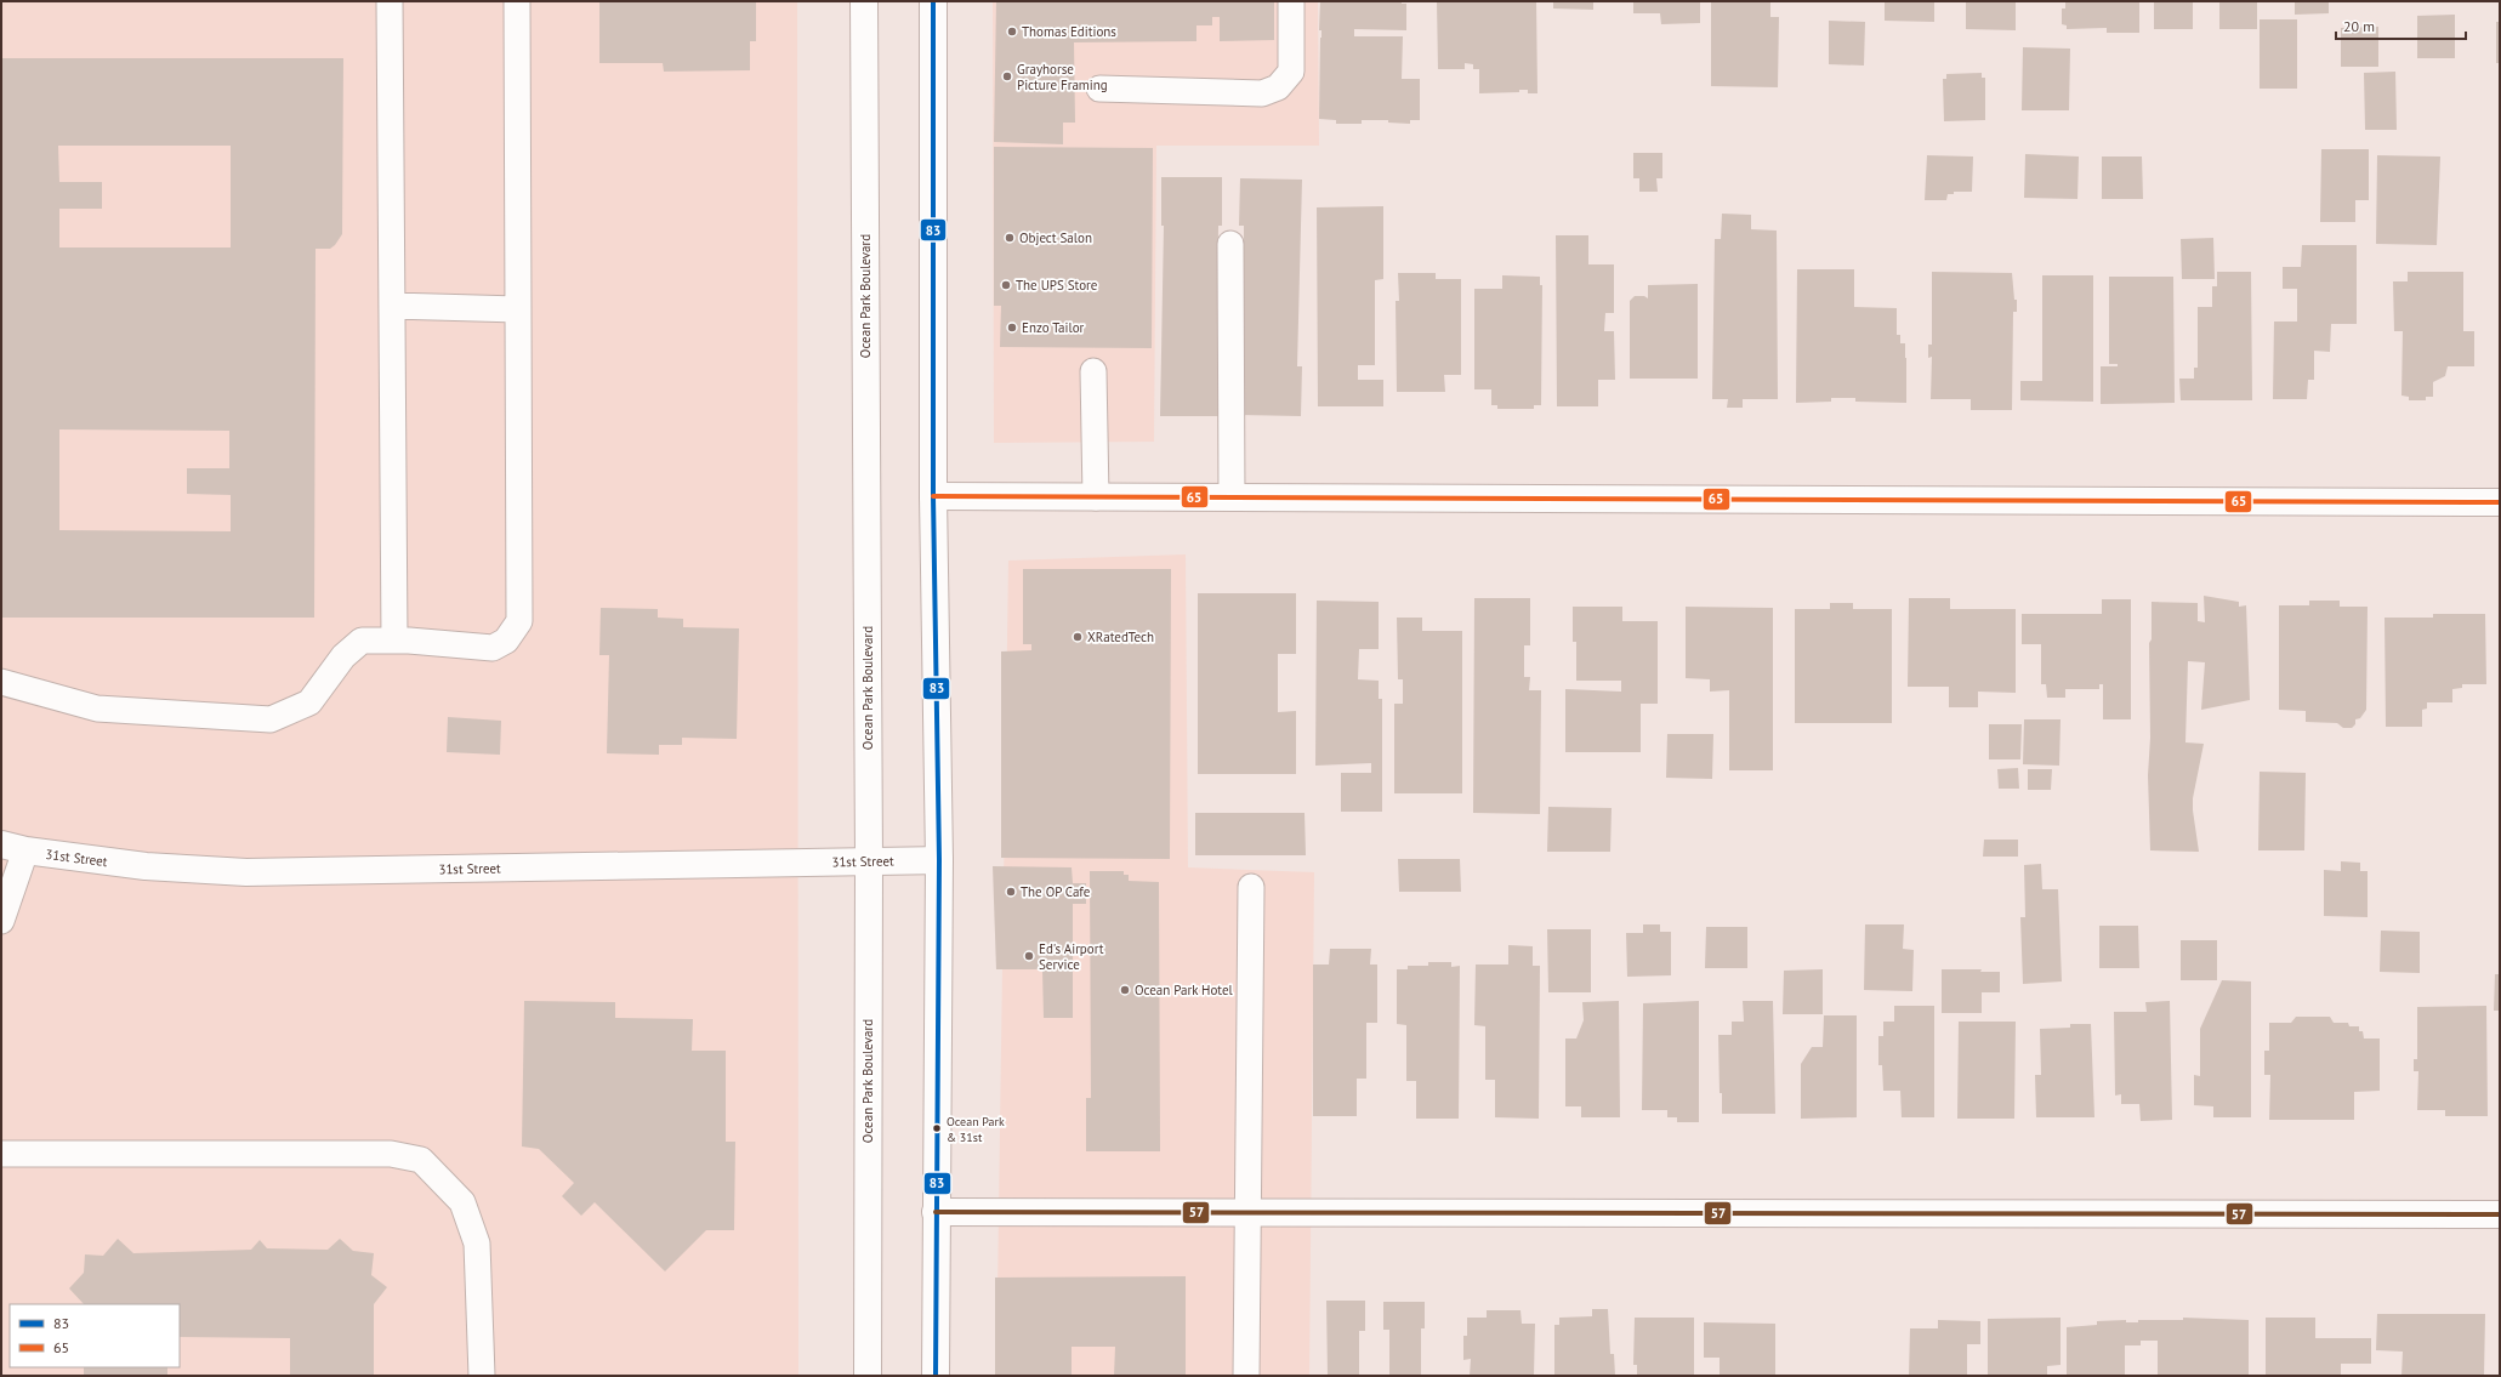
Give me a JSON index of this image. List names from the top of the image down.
{
  "streets": {
    "street": ["Ocean Park Boulevard", "31st Street"]
  },
  "crossings": [
    ["Ocean Park Boulevard", "31st Street"]
  ],
  "places": [
    "Thomas Editions",
    "Grayhorse Picture Framing",
    "Object Salon",
    "The UPS Store",
    "Enzo Tailor",
    "XRatedTech",
    "The OP Cafe",
    "Ed's Airport Service",
    "Ocean Park Hotel",
    "Ocean Park & 31st"
  ],
  "lines": ["transit line 83", "transit line 65", "transit line 57"],
  "legend": ["83", "65"],
  "scale_bar": "20 m"
}
